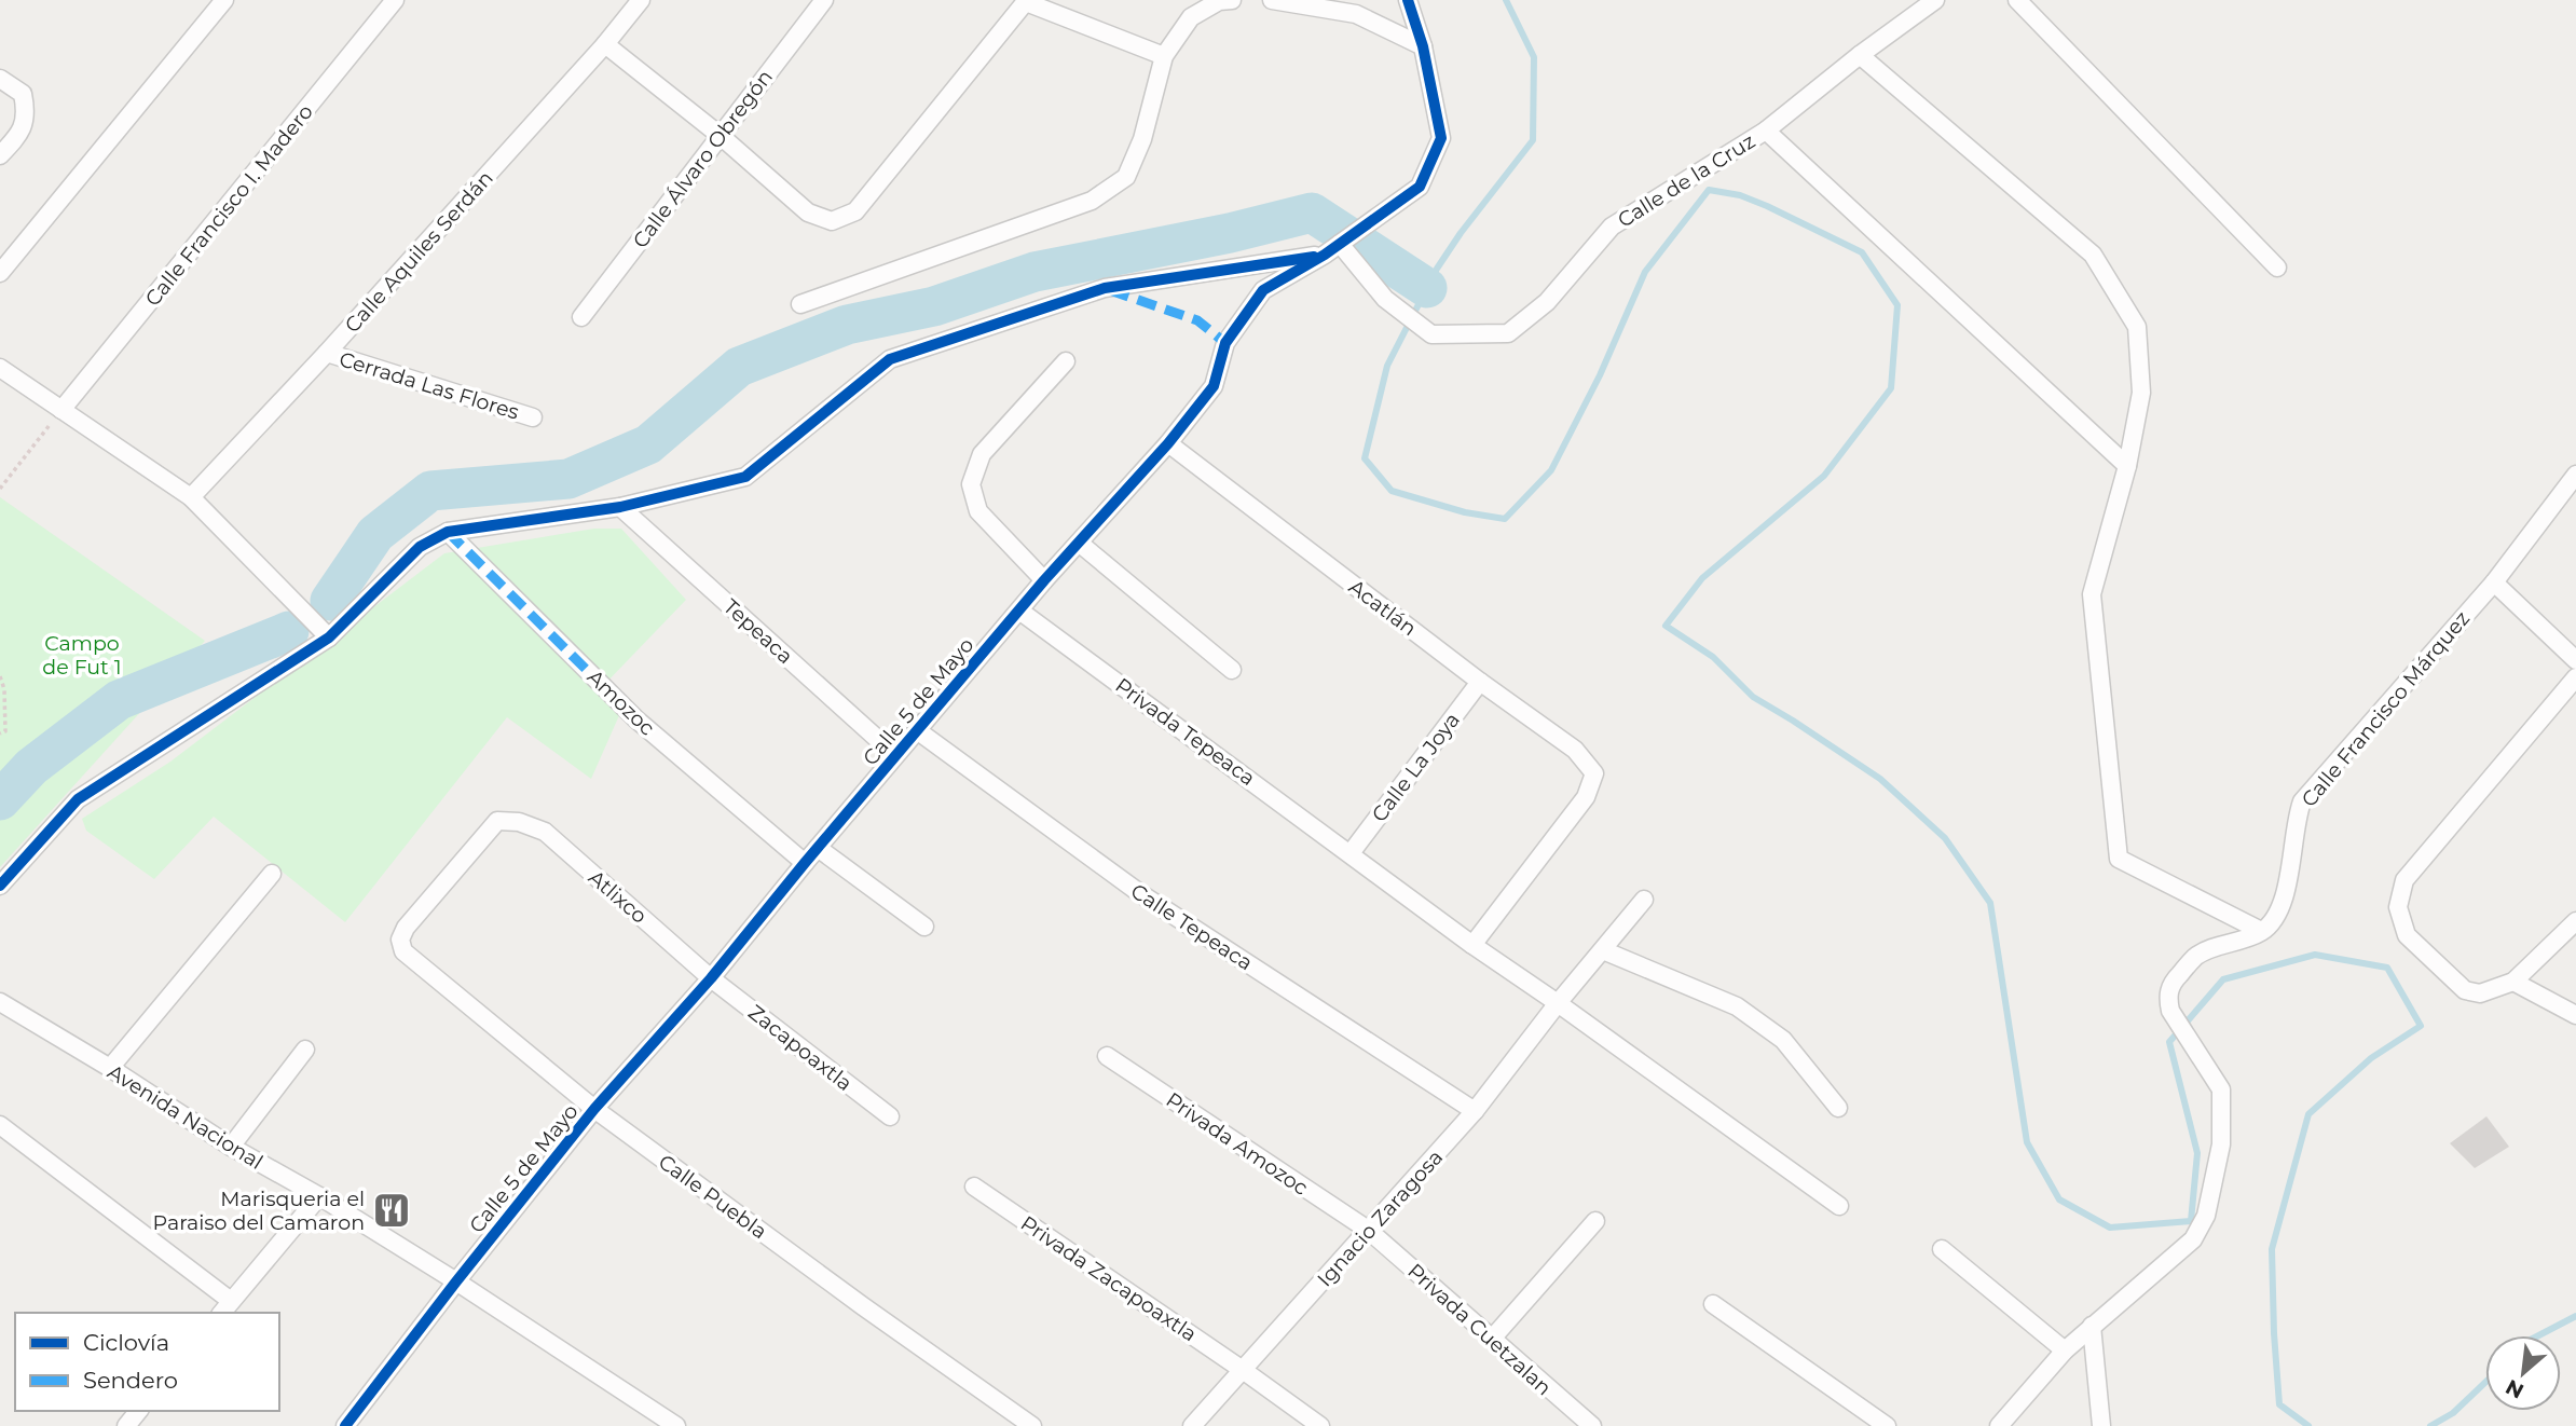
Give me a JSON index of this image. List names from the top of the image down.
{
  "streets": {
    "street": [
      "Calle Álvaro Obregón",
      "Calle de la Cruz",
      "Calle Francisco I. Madero",
      "Calle Aquiles Serdán",
      "Cerrada Las Flores",
      "Acatlán",
      "Tepeaca",
      "Calle 5 de Mayo",
      "Amozoc",
      "Calle Francisco Márquez",
      "Privada Tepeaca",
      "Calle La Joya",
      "Atlixco",
      "Calle Tepeaca",
      "Zacapoaxtla",
      "Avenida Nacional",
      "Privada Amozoc",
      "Calle Puebla",
      "Ignacio Zaragosa",
      "Privada Zacapoaxtla",
      "Privada Cuetzalan"
    ]
  },
  "crossings": [
    ["Calle de la Cruz", "Calle 5 de Mayo"],
    ["Calle Aquiles Serdán", "Cerrada Las Flores"],
    ["Acatlán", "Calle 5 de Mayo"],
    ["Acatlán", "Calle La Joya"],
    ["Tepeaca", "Calle 5 de Mayo"],
    ["Calle 5 de Mayo", "Amozoc"],
    ["Calle 5 de Mayo", "Privada Tepeaca"],
    ["Calle 5 de Mayo", "Atlixco"],
    ["Calle 5 de Mayo", "Calle Tepeaca"],
    ["Calle 5 de Mayo", "Zacapoaxtla"],
    ["Calle 5 de Mayo", "Avenida Nacional"],
    ["Calle 5 de Mayo", "Calle Puebla"],
    ["Privada Tepeaca", "Calle La Joya"],
    ["Atlixco", "Zacapoaxtla"],
    ["Atlixco", "Calle Puebla"],
    ["Calle Tepeaca", "Ignacio Zaragosa"],
    ["Privada Amozoc", "Ignacio Zaragosa"],
    ["Privada Amozoc", "Privada Cuetzalan"],
    ["Ignacio Zaragosa", "Privada Zacapoaxtla"],
    ["Ignacio Zaragosa", "Privada Cuetzalan"]
  ],
  "parks": ["Campo de Fut 1"],
  "places": {
    "restaurant": ["Marisqueria el Paraiso del Camaron"]
  },
  "legend": ["Ciclovía", "Sendero"],
  "north": "bottom left"
}
